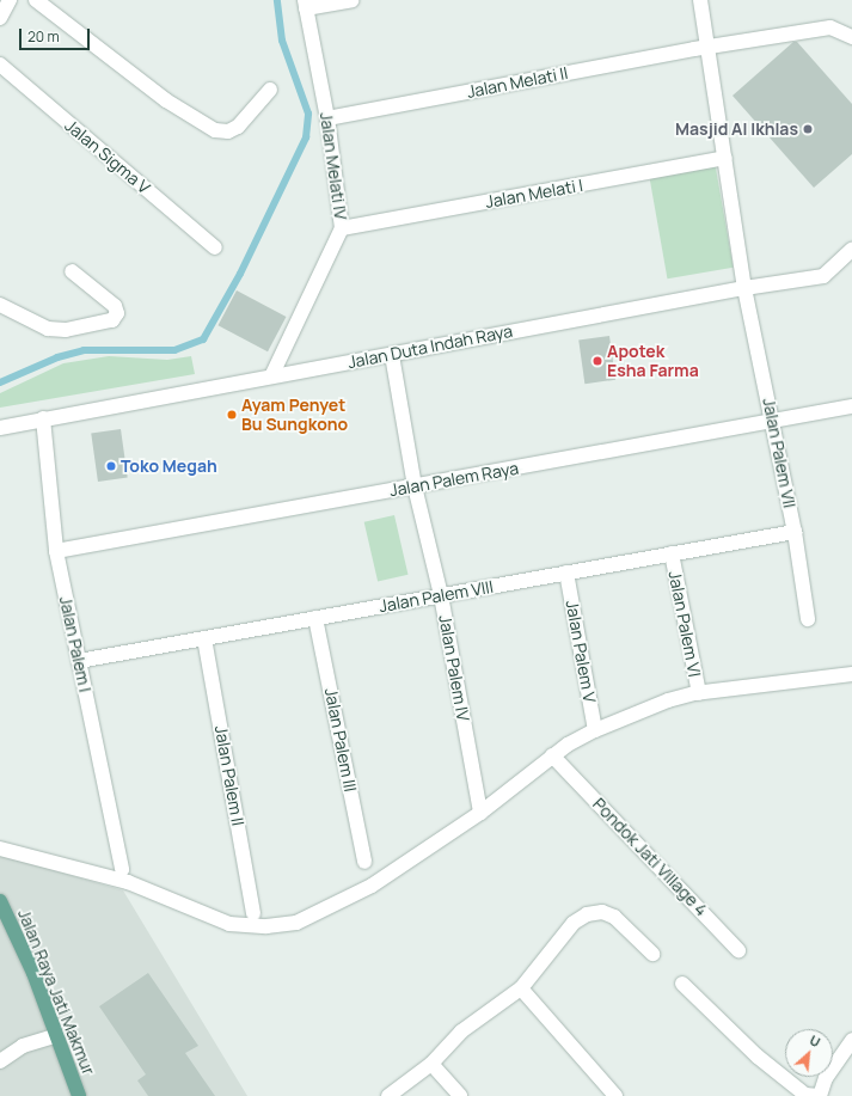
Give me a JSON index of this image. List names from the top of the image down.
{
  "streets": {
    "main road": ["Jalan Raya Jati Makmur"],
    "street": [
      "Jalan Melati II",
      "Jalan Sigma V",
      "Jalan Melati IV",
      "Jalan Melati I",
      "Jalan Duta Indah Raya",
      "Jalan Palem VII",
      "Jalan Palem Raya",
      "Jalan Palem VIII",
      "Jalan Palem VI",
      "Jalan Palem I",
      "Jalan Palem V",
      "Jalan Palem IV",
      "Jalan Palem III",
      "Jalan Palem II",
      "Pondok Jati Village 4"
    ]
  },
  "crossings": [
    ["Jalan Melati II", "Jalan Melati IV"],
    ["Jalan Melati II", "Jalan Palem VII"],
    ["Jalan Melati IV", "Jalan Melati I"],
    ["Jalan Melati IV", "Jalan Duta Indah Raya"],
    ["Jalan Melati I", "Jalan Palem VII"],
    ["Jalan Duta Indah Raya", "Jalan Palem VII"],
    ["Jalan Duta Indah Raya", "Jalan Palem I"],
    ["Jalan Duta Indah Raya", "Jalan Palem IV"],
    ["Jalan Palem VII", "Jalan Palem Raya"],
    ["Jalan Palem VII", "Jalan Palem VIII"],
    ["Jalan Palem Raya", "Jalan Palem I"],
    ["Jalan Palem Raya", "Jalan Palem IV"],
    ["Jalan Palem VIII", "Jalan Palem VI"],
    ["Jalan Palem VIII", "Jalan Palem I"],
    ["Jalan Palem VIII", "Jalan Palem V"],
    ["Jalan Palem VIII", "Jalan Palem IV"],
    ["Jalan Palem VIII", "Jalan Palem III"],
    ["Jalan Palem VIII", "Jalan Palem II"]
  ],
  "places": [
    "Masjid Al Ikhlas",
    "Apotek Esha Farma",
    "Ayam Penyet Bu Sungkono",
    "Toko Megah"
  ],
  "scale_bar": "20 m",
  "north": "top right"
}
